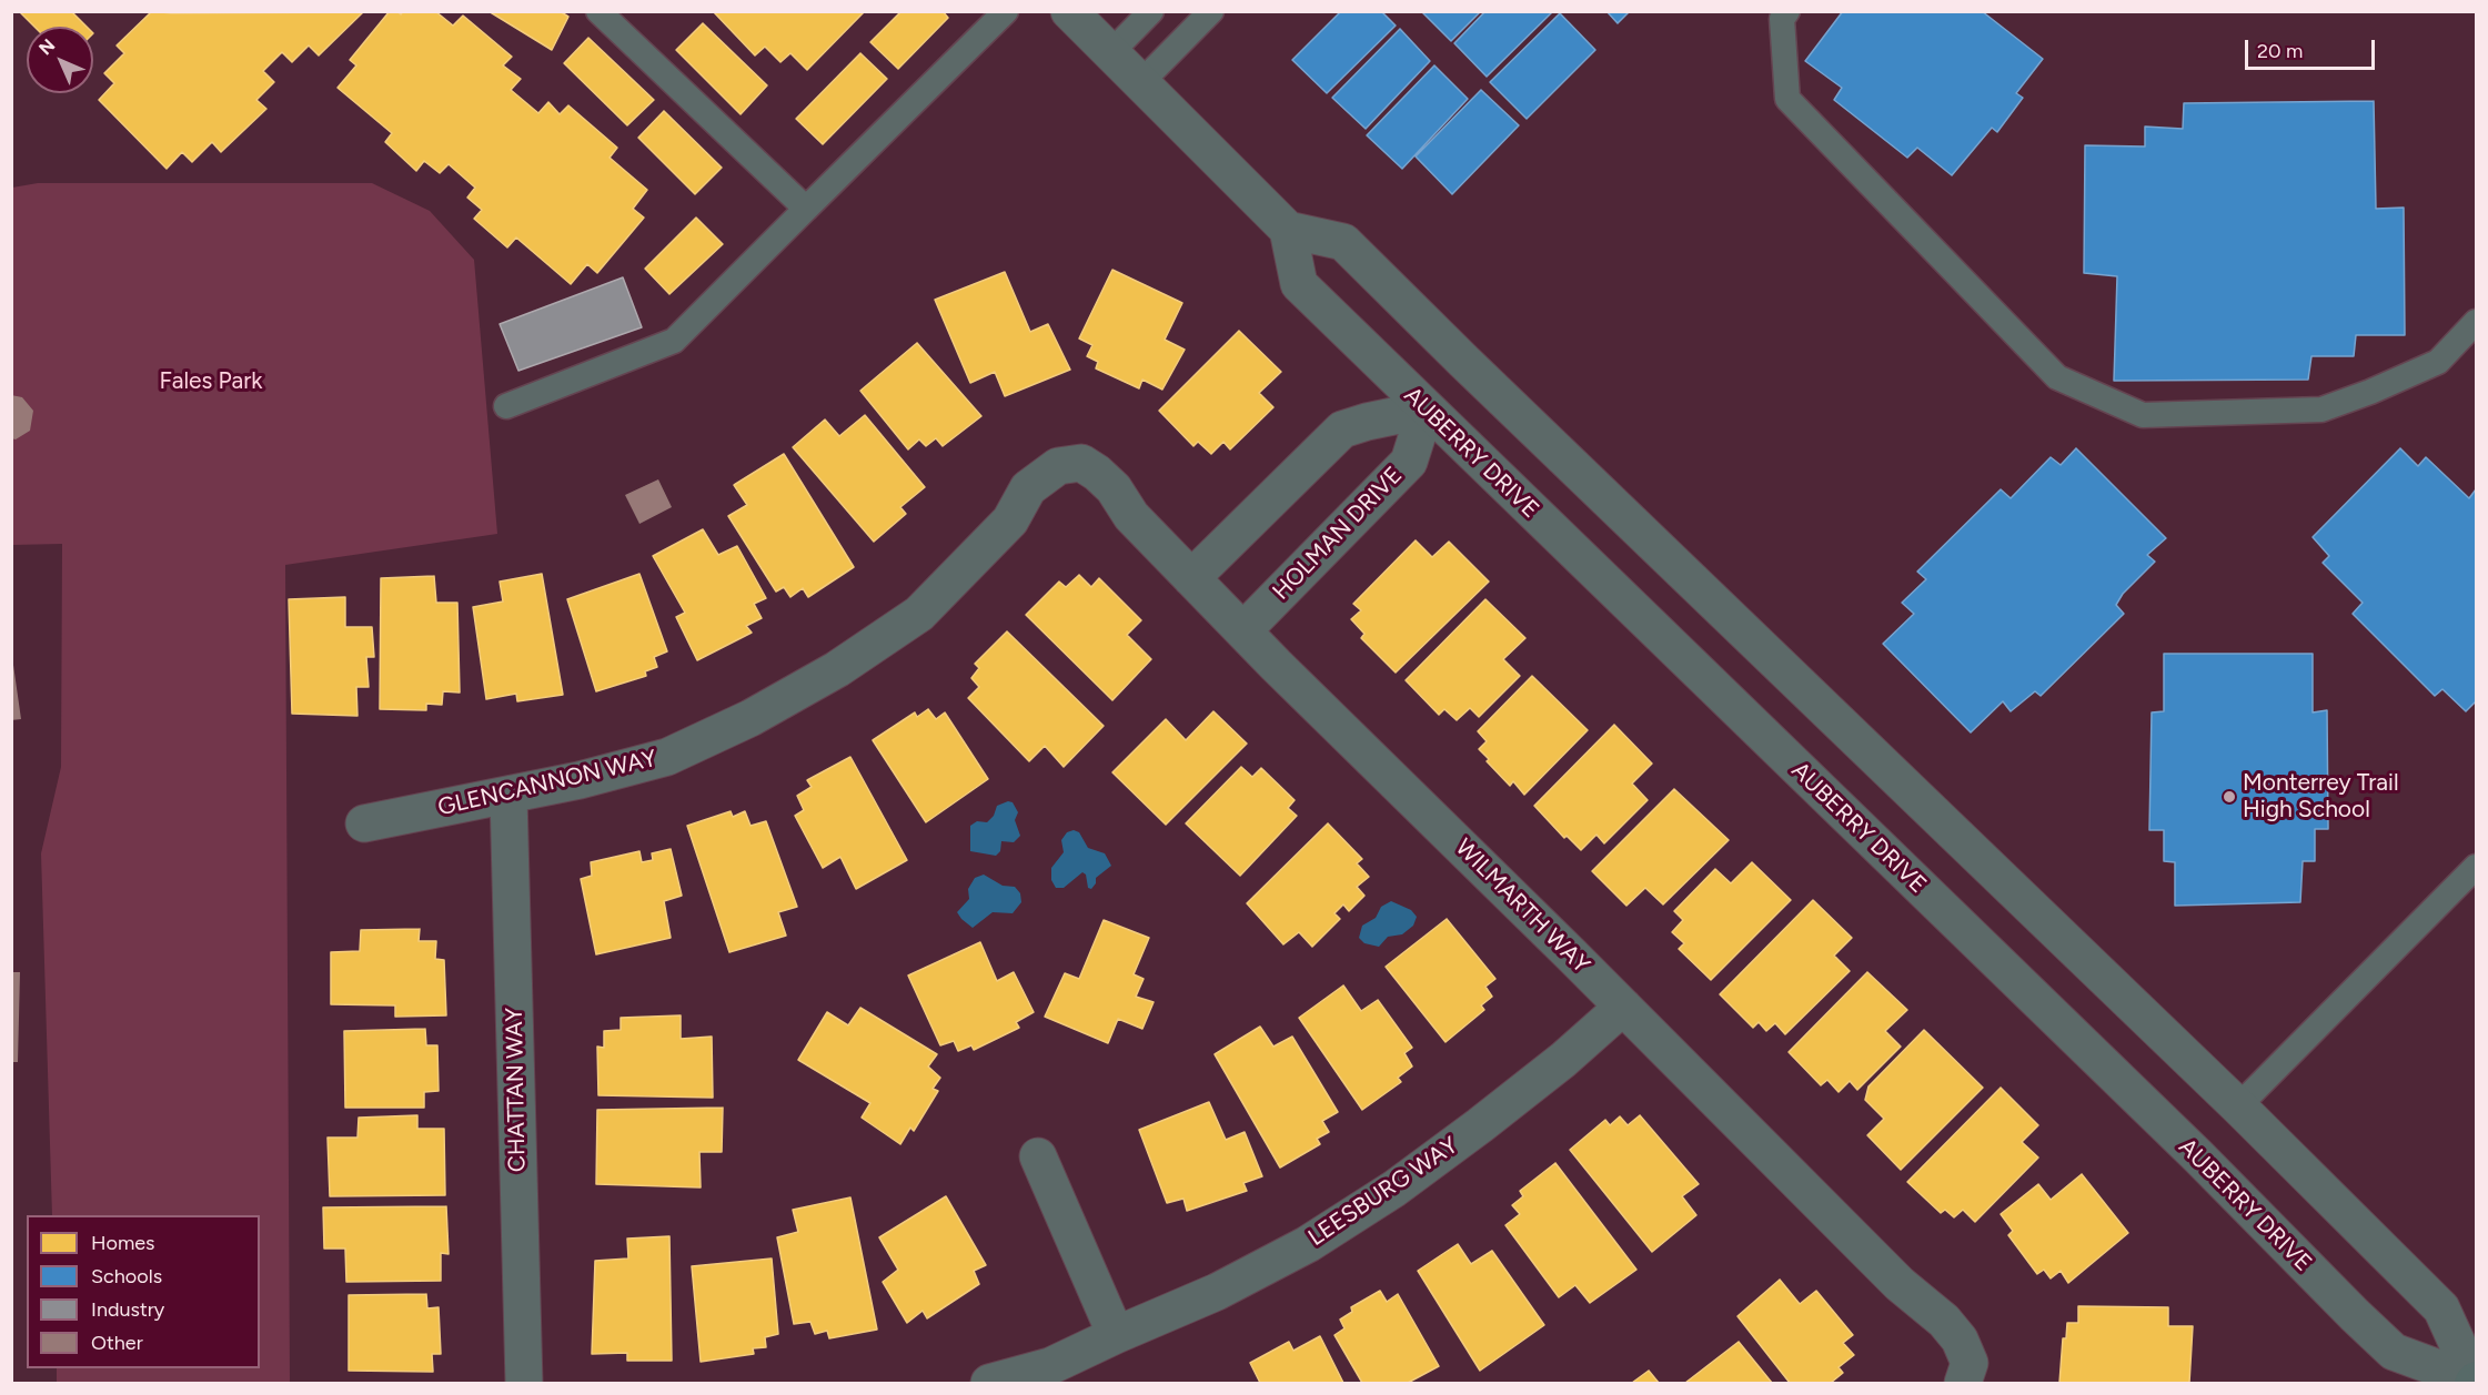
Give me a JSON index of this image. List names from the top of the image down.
{
  "streets": {
    "street": [
      "AUBERRY DRIVE",
      "HOLMAN DRIVE",
      "GLENCANNON WAY",
      "WILMARTH WAY",
      "CHATTAN WAY",
      "LEESBURG WAY"
    ]
  },
  "crossings": [
    ["AUBERRY DRIVE", "HOLMAN DRIVE"],
    ["HOLMAN DRIVE", "WILMARTH WAY"],
    ["GLENCANNON WAY", "WILMARTH WAY"],
    ["GLENCANNON WAY", "CHATTAN WAY"],
    ["WILMARTH WAY", "LEESBURG WAY"]
  ],
  "parks": ["Fales Park"],
  "places": ["Monterrey Trail High School"],
  "legend": [
    "Homes",
    "Schools",
    "Industry",
    "Other"
  ],
  "scale_bar": "20 m",
  "north": "top left"
}
